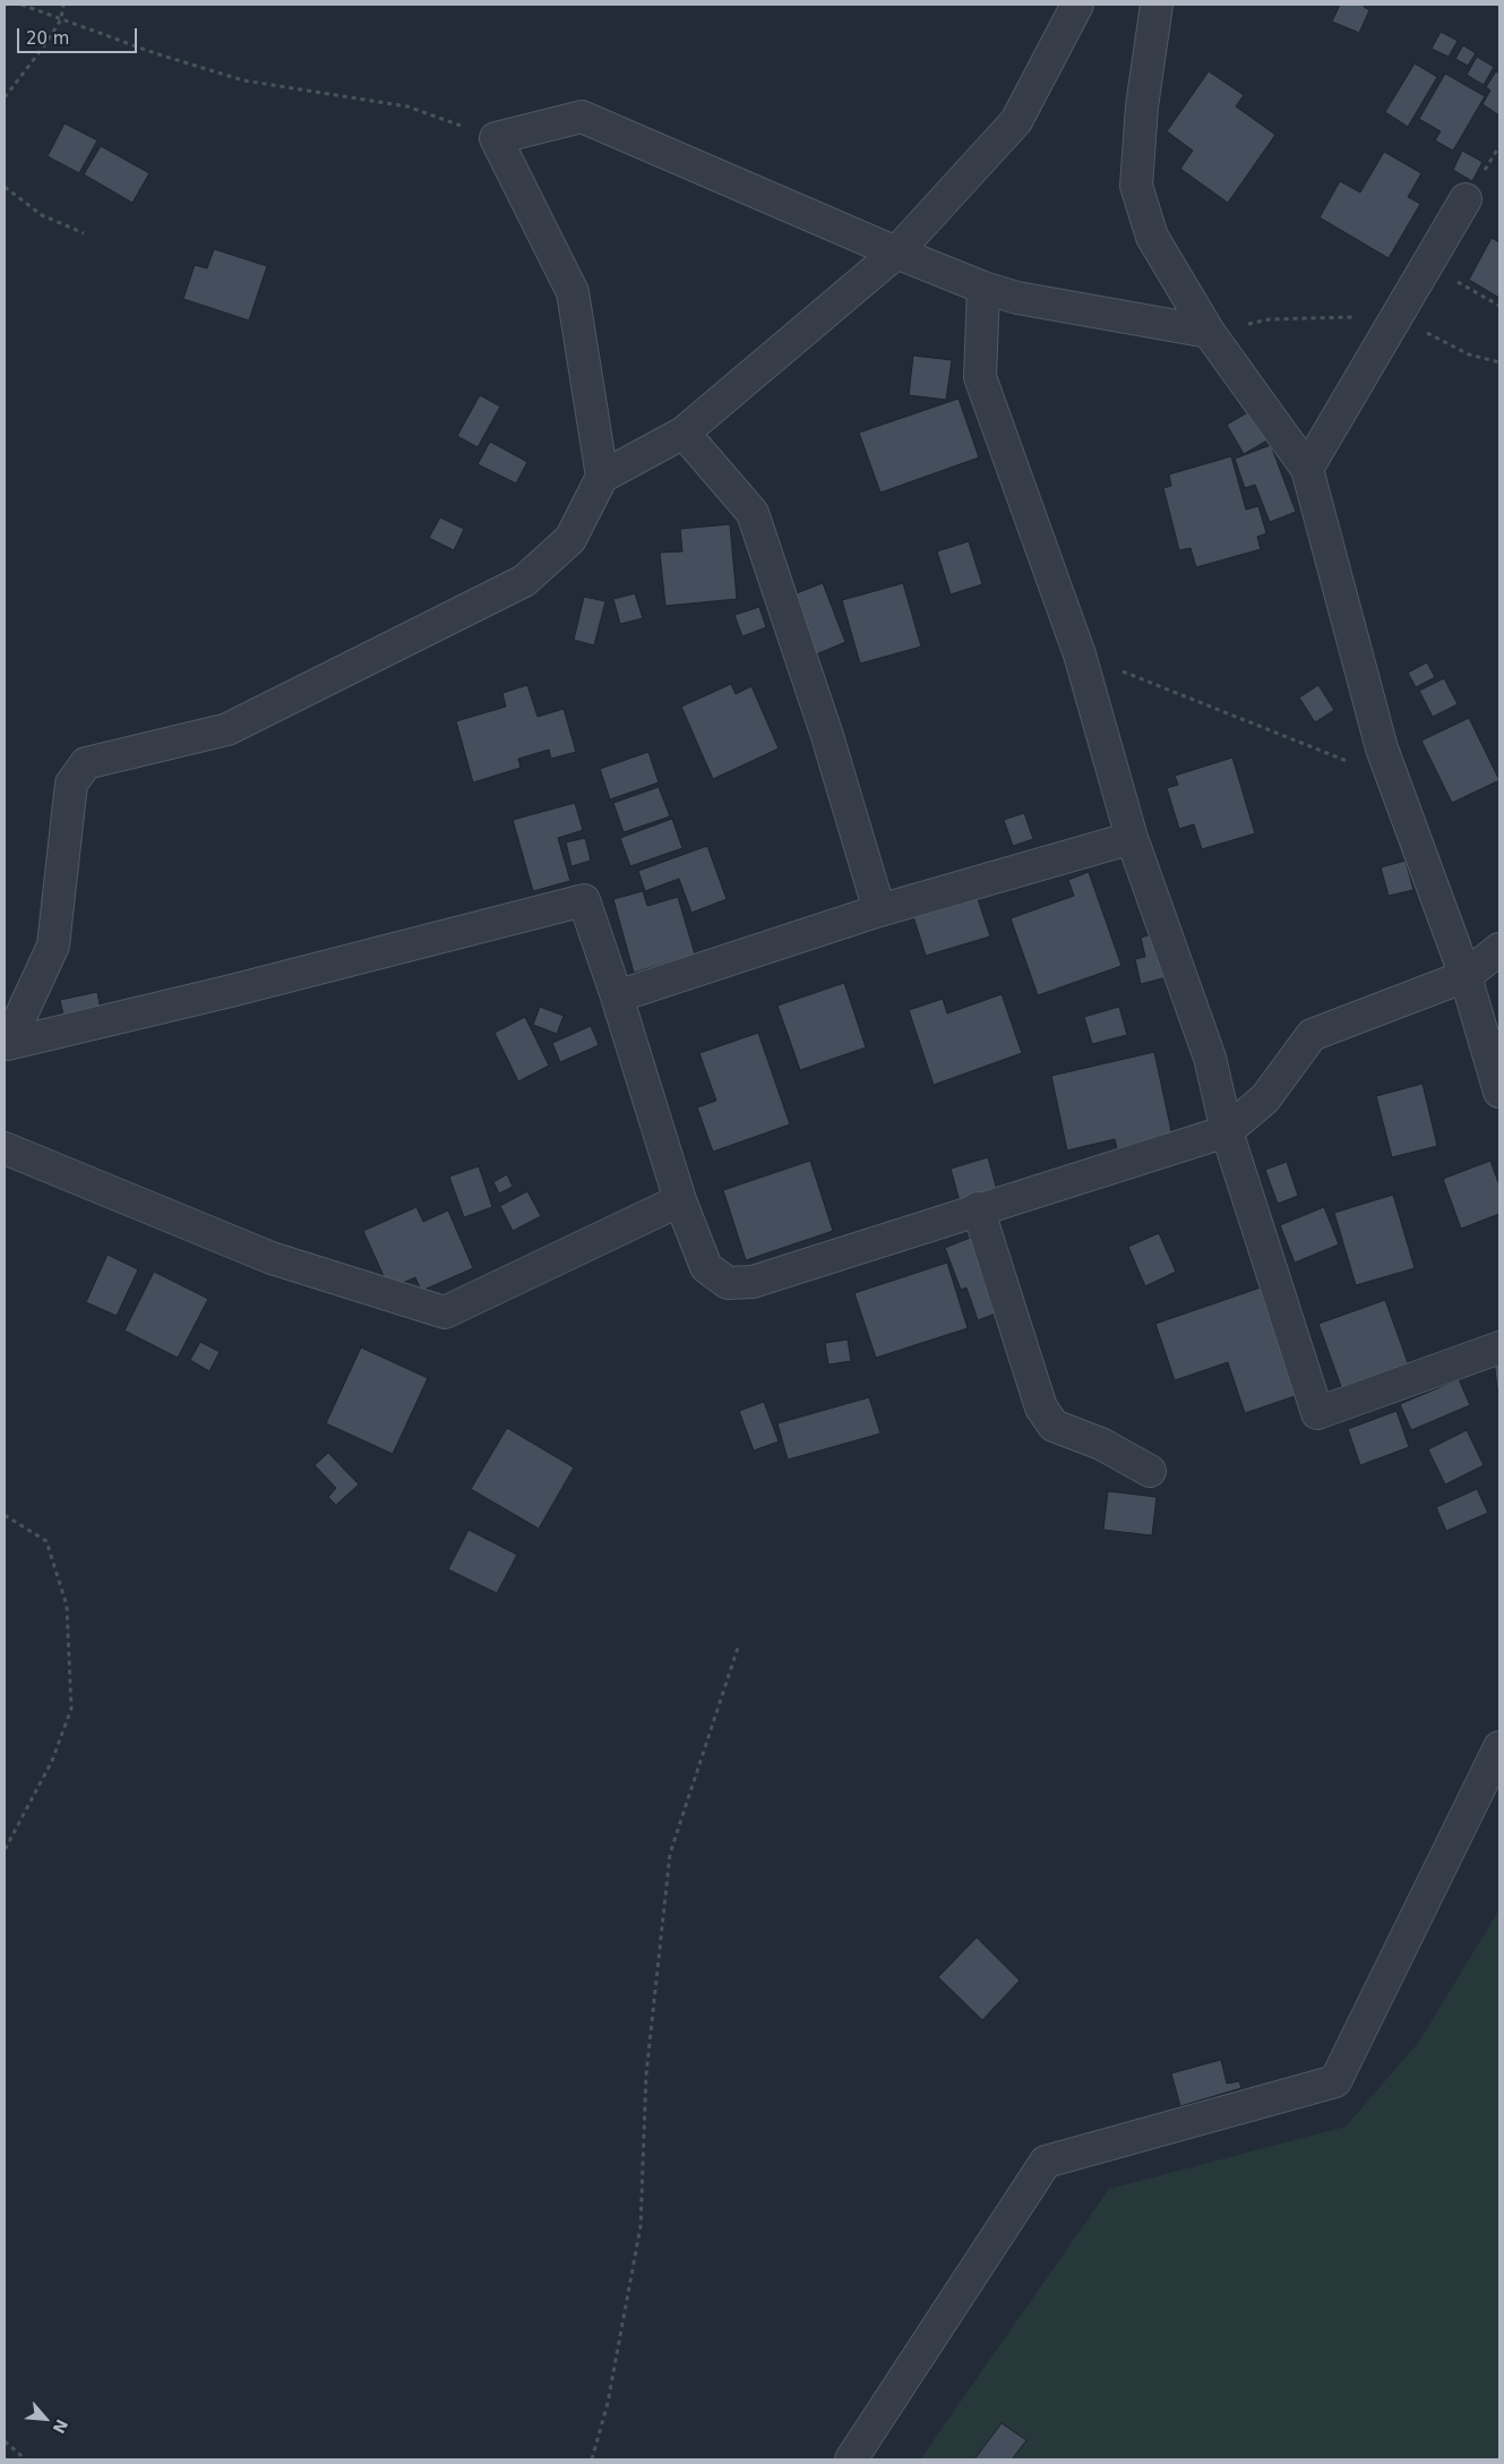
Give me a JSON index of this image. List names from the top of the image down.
{
  "scale_bar": "20 m",
  "north": "bottom right"
}
